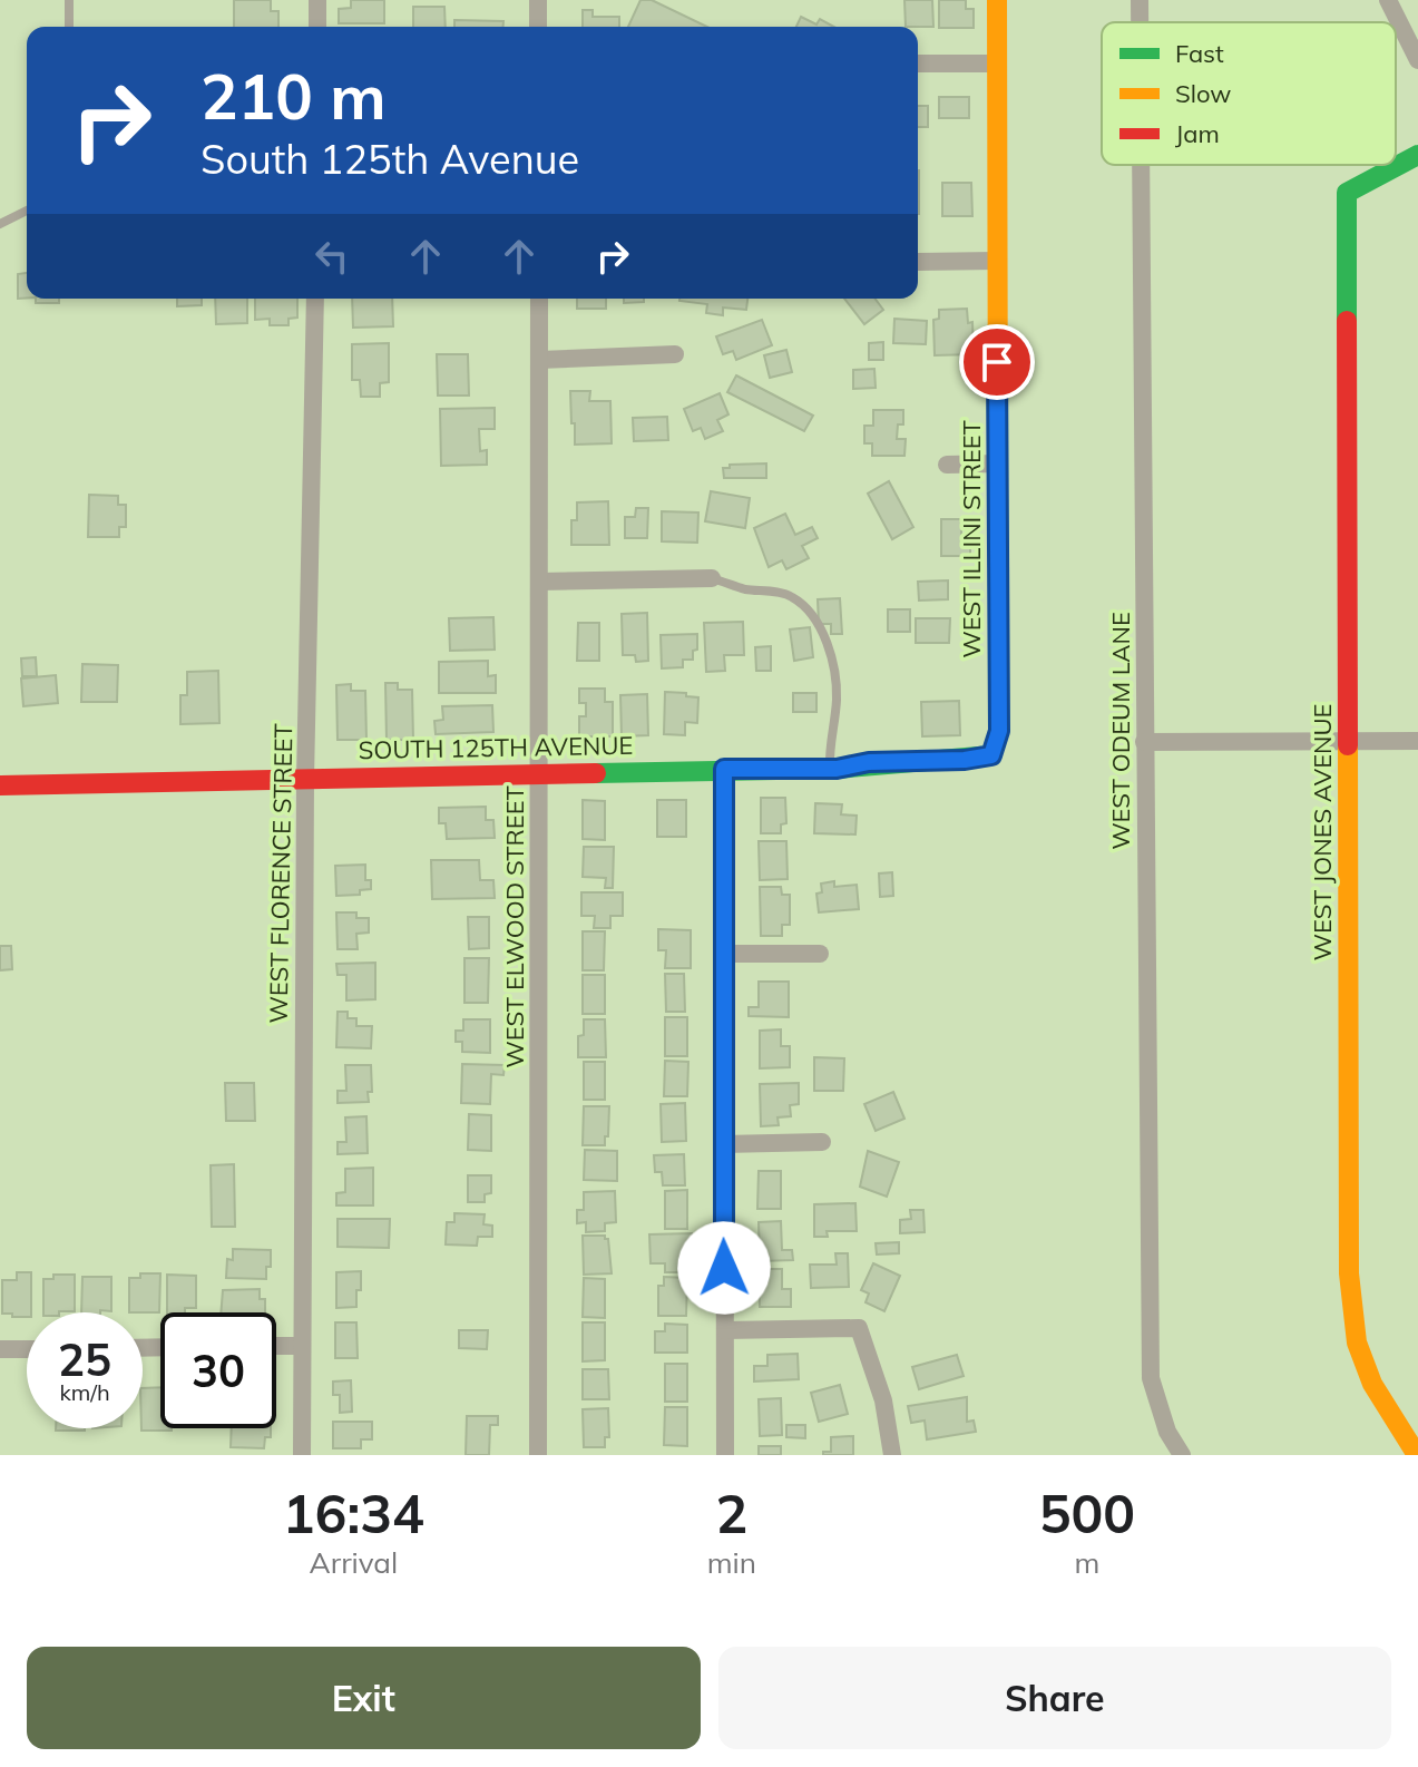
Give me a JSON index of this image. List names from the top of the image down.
{
  "streets": {
    "street": [
      "WEST ILLINI STREET",
      "WEST ODEUM LANE",
      "SOUTH 125TH AVENUE",
      "WEST JONES AVENUE",
      "WEST FLORENCE STREET",
      "WEST ELWOOD STREET"
    ]
  },
  "crossings": [
    ["WEST ILLINI STREET", "SOUTH 125TH AVENUE"],
    ["SOUTH 125TH AVENUE", "WEST FLORENCE STREET"],
    ["SOUTH 125TH AVENUE", "WEST ELWOOD STREET"]
  ],
  "legend": ["Fast", "Slow", "Jam"],
  "page": {
    "turn": ["210 m", "South 125th Avenue"],
    "speed": "25 km/h",
    "limit": "30",
    "eta": [
      "16:34",
      "Arrival",
      "2",
      "min",
      "500",
      "m"
    ],
    "buttons": ["Exit", "Share"]
  }
}
